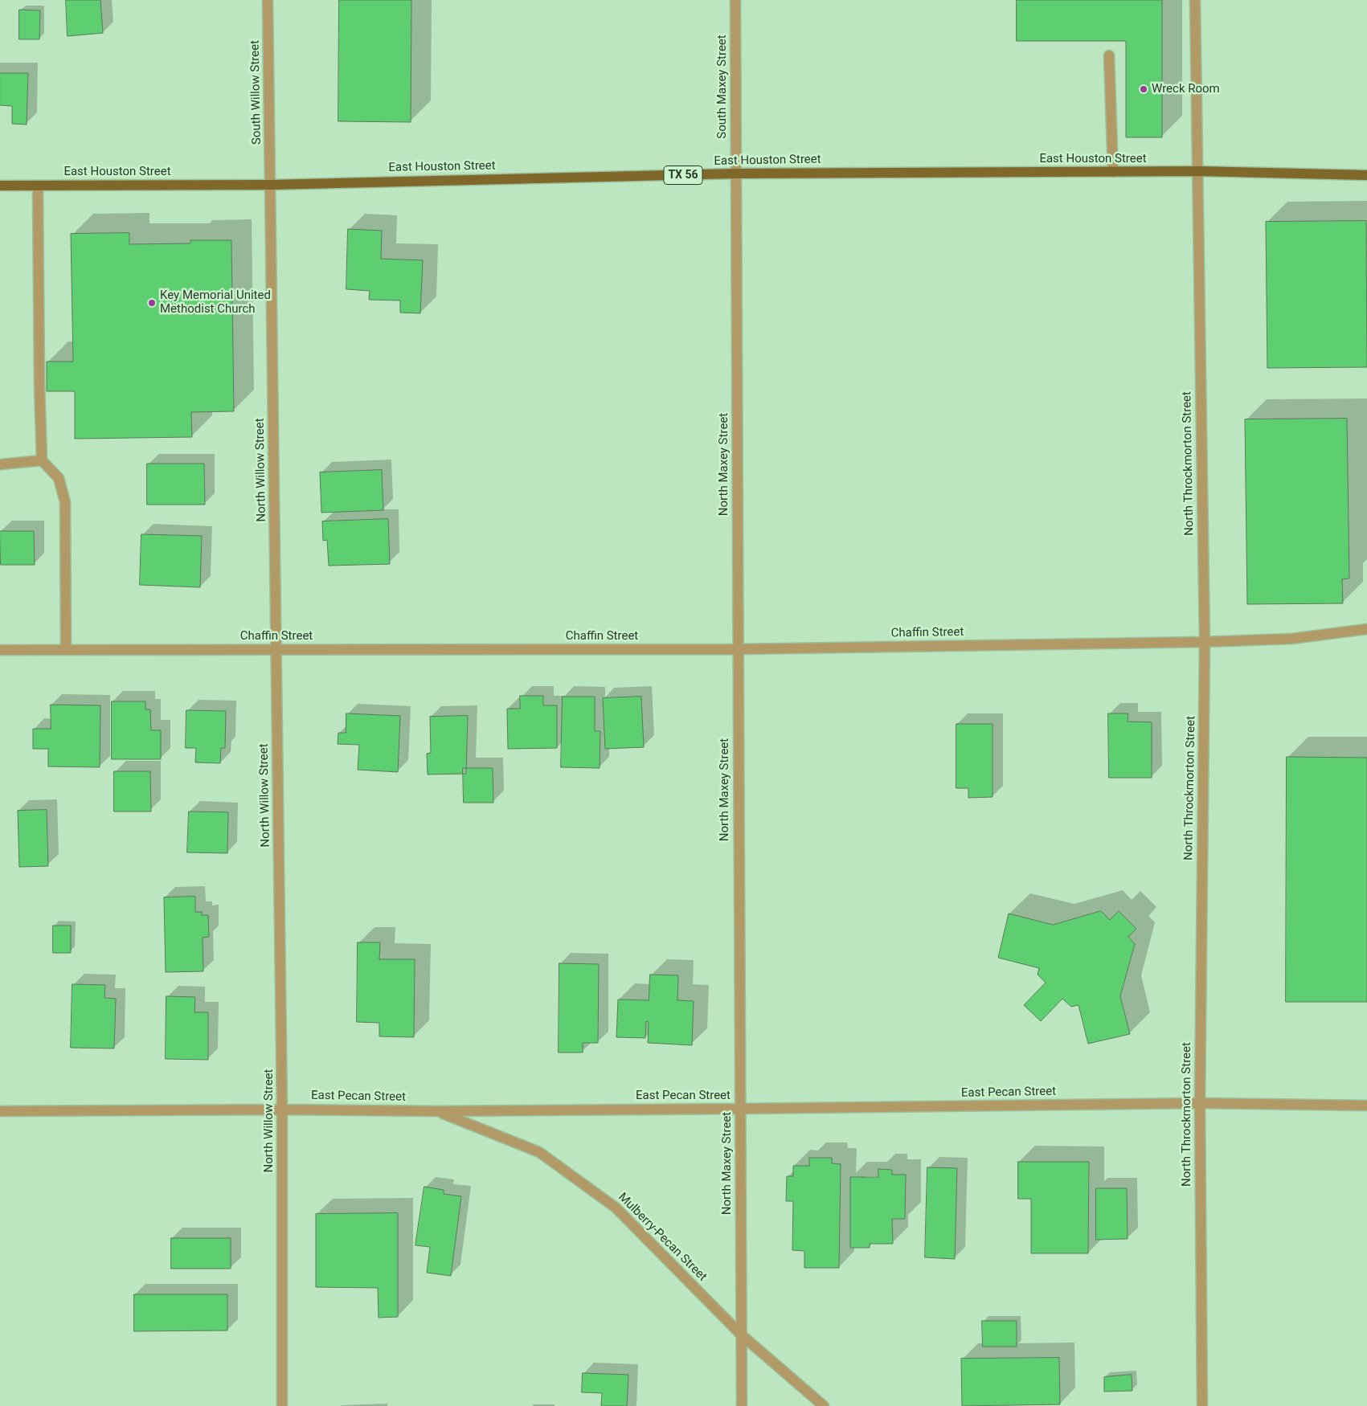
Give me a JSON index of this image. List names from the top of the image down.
{
  "streets": {
    "main road": ["East Houston Street", "TX 56"],
    "street": [
      "South Maxey Street",
      "South Willow Street",
      "North Throckmorton Street",
      "North Maxey Street",
      "North Willow Street",
      "Chaffin Street",
      "East Pecan Street",
      "Mulberry-Pecan Street"
    ]
  },
  "crossings": [
    ["South Maxey Street", "East Houston Street"],
    ["South Maxey Street", "North Maxey Street"],
    ["South Willow Street", "East Houston Street"],
    ["South Willow Street", "North Willow Street"],
    ["East Houston Street", "North Throckmorton Street"],
    ["East Houston Street", "North Maxey Street"],
    ["East Houston Street", "North Willow Street"],
    ["North Throckmorton Street", "Chaffin Street"],
    ["North Throckmorton Street", "East Pecan Street"],
    ["North Maxey Street", "Chaffin Street"],
    ["North Maxey Street", "East Pecan Street"],
    ["North Maxey Street", "Mulberry-Pecan Street"],
    ["North Willow Street", "Chaffin Street"],
    ["North Willow Street", "East Pecan Street"],
    ["East Pecan Street", "Mulberry-Pecan Street"]
  ],
  "places": ["Wreck Room", "Key Memorial United Methodist Church"]
}
